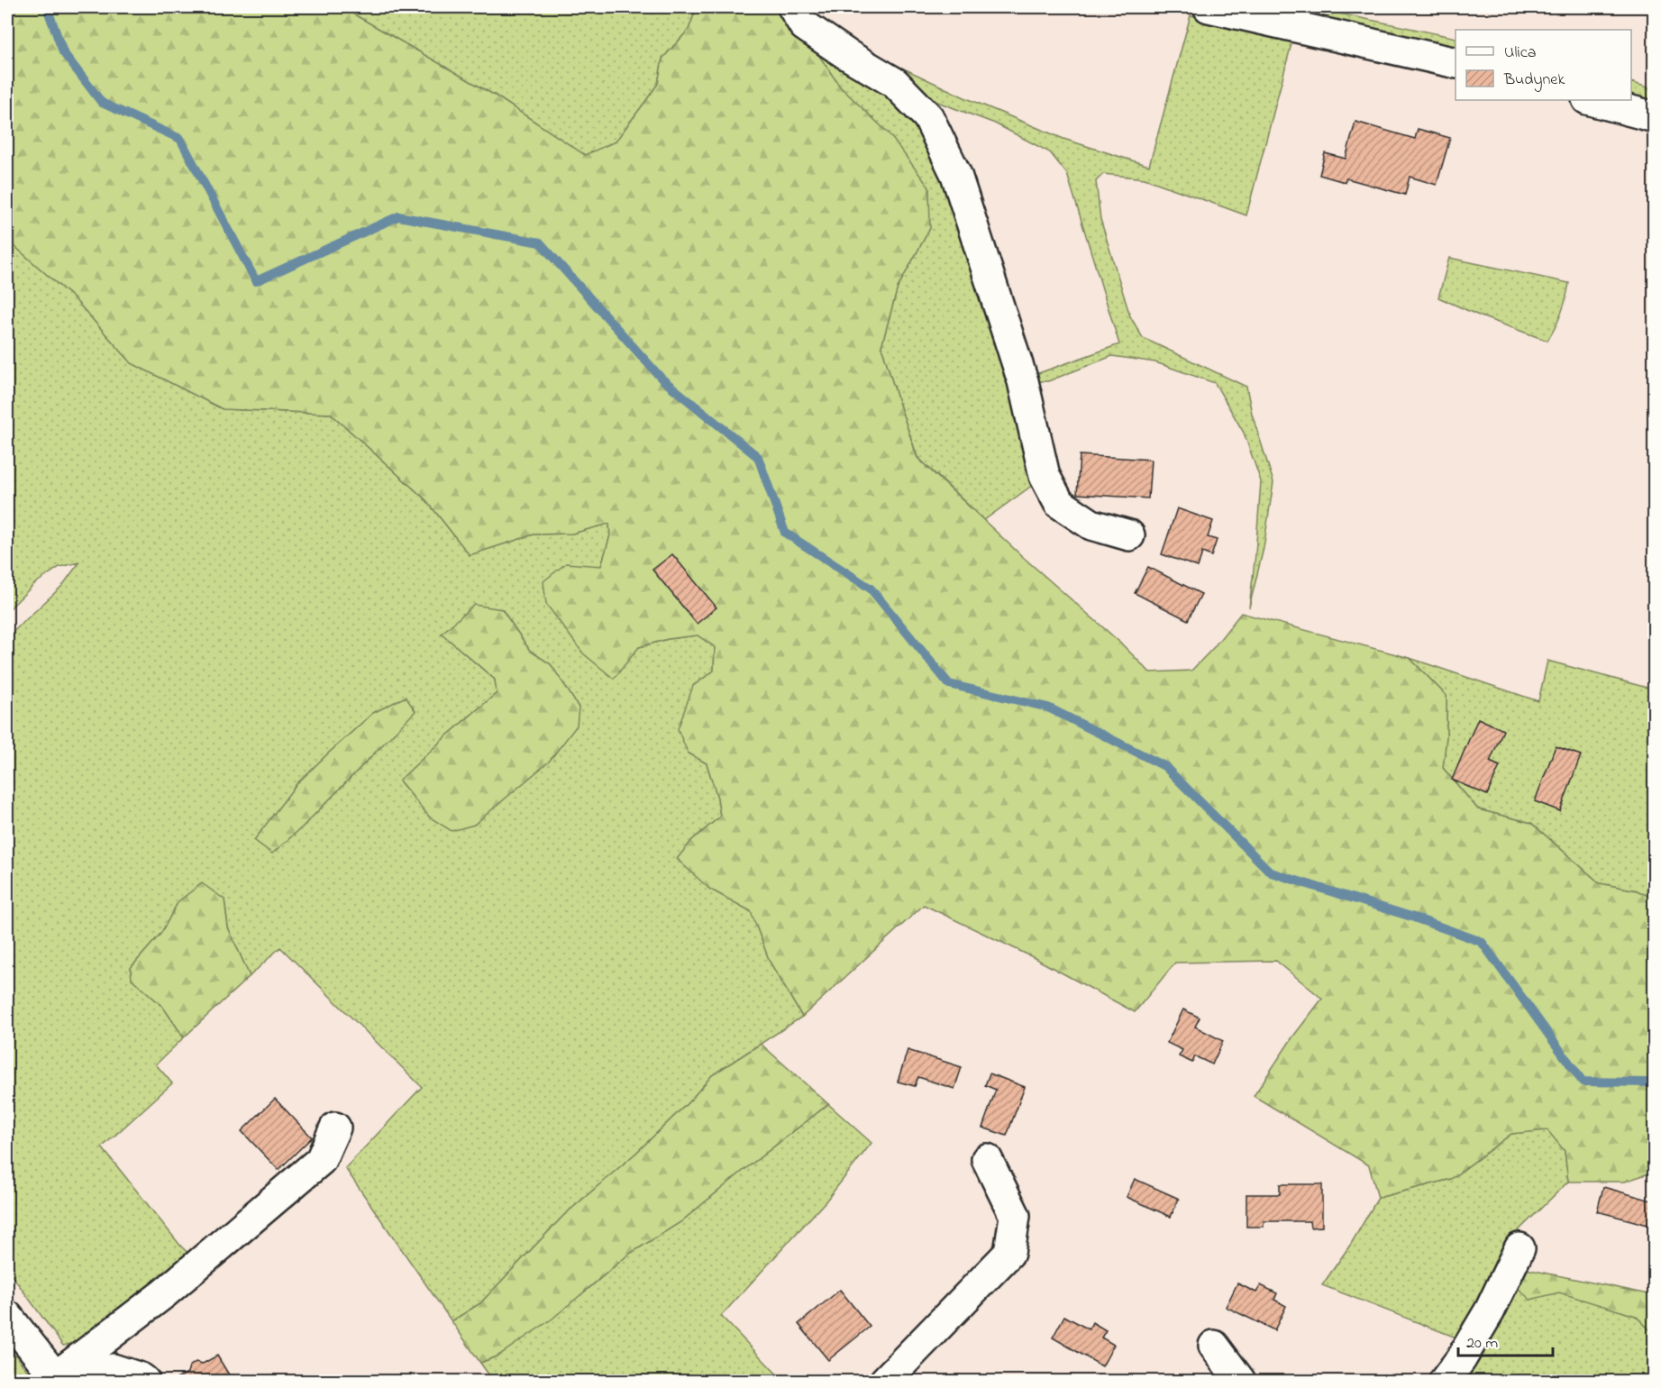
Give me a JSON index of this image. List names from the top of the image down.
{
  "legend": ["Ulica", "Budynek"],
  "scale_bar": "20 m"
}
